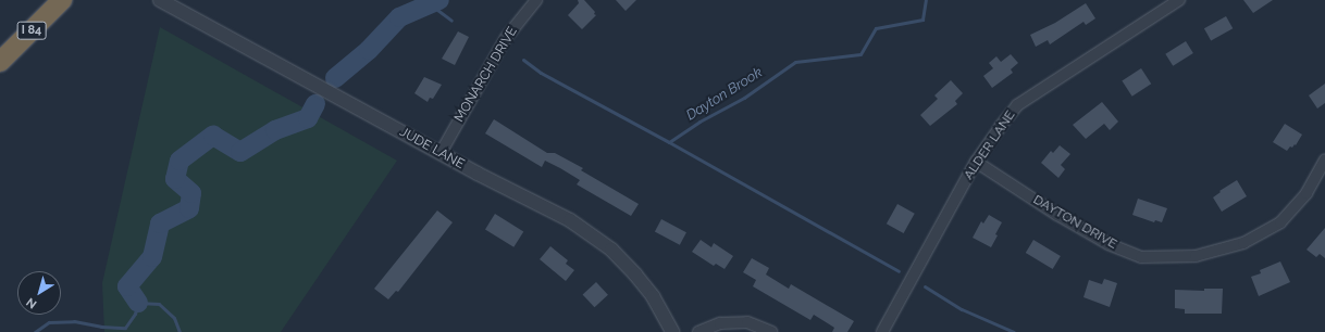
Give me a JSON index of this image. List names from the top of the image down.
{
  "streets": {
    "highway": ["I 84"],
    "street": [
      "MONARCH DRIVE",
      "ALDER LANE",
      "JUDE LANE",
      "DAYTON DRIVE"
    ]
  },
  "crossings": [
    ["MONARCH DRIVE", "JUDE LANE"],
    ["ALDER LANE", "DAYTON DRIVE"]
  ],
  "water": ["Dayton Brook"],
  "north": "bottom left"
}
